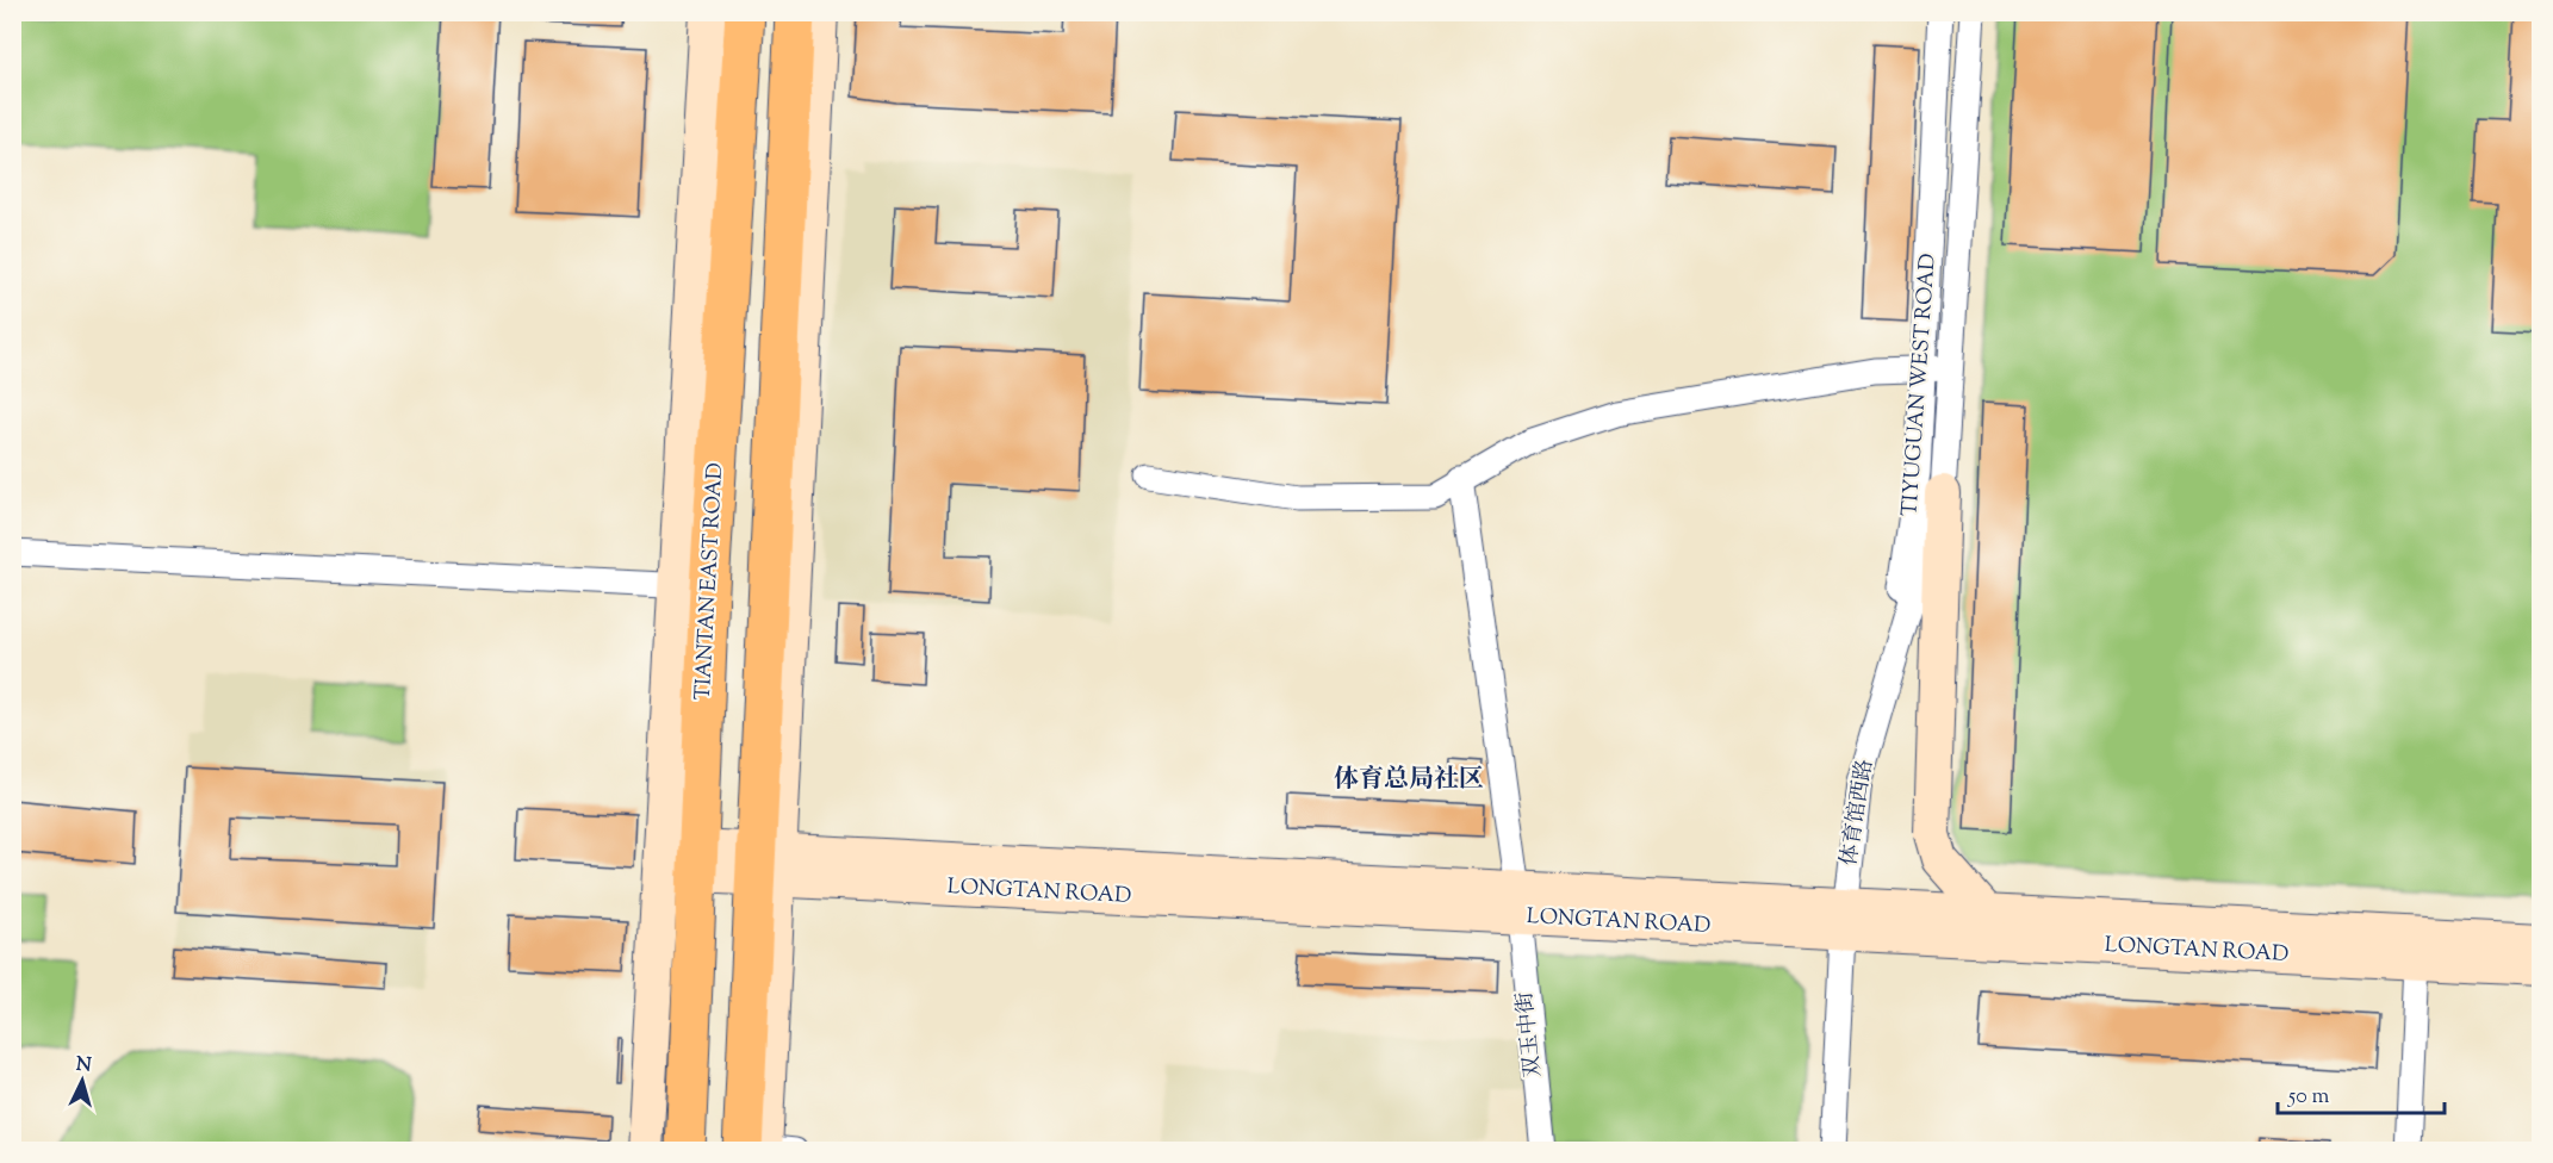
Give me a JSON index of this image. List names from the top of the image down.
{
  "streets": {
    "main road": ["TIANTAN EAST ROAD"],
    "street": [
      "TIYUGUAN WEST ROAD",
      "体育馆西路",
      "LONGTAN ROAD",
      "双玉中街"
    ]
  },
  "crossings": [
    ["TIYUGUAN WEST ROAD", "体育馆西路"],
    ["TIANTAN EAST ROAD", "LONGTAN ROAD"],
    ["体育馆西路", "LONGTAN ROAD"],
    ["LONGTAN ROAD", "双玉中街"]
  ],
  "districts": ["体育总局社区"],
  "scale_bar": "50 m",
  "north": "top"
}
